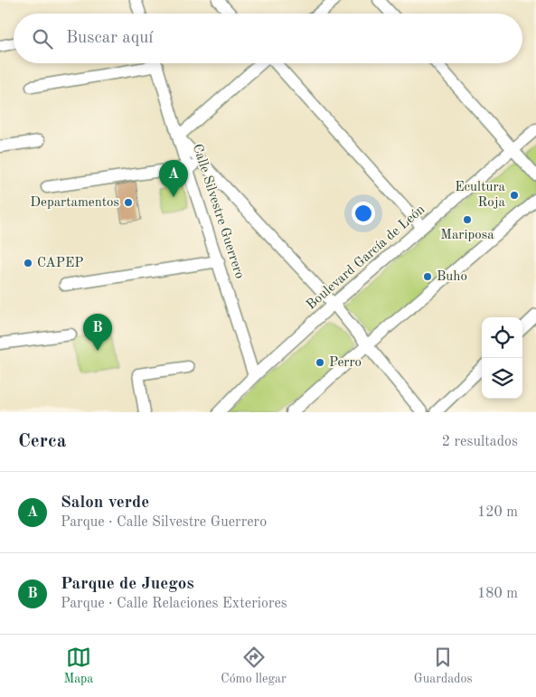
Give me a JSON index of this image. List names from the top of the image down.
{
  "streets": {
    "street": ["Calle Silvestre Guerrero", "Boulevard García de León"]
  },
  "crossings": [
    ["Calle Silvestre Guerrero", "Boulevard García de León"]
  ],
  "places": [
    "Ecultura Roja",
    "Departamentos",
    "Mariposa",
    "CAPEP",
    "Buho",
    "Perro"
  ],
  "page": {
    "search": "Buscar aquí",
    "pins": ["A", "B"],
    "heading": ["Cerca", "2 resultados"],
    "list": [
      {
        "mark": "A",
        "name": "Salon verde",
        "note": "Parque · Calle Silvestre Guerrero",
        "value": "120 m"
      },
      {
        "mark": "B",
        "name": "Parque de Juegos",
        "note": "Parque · Calle Relaciones Exteriores",
        "value": "180 m"
      }
    ],
    "nav": ["Mapa", "Cómo llegar", "Guardados"]
  }
}
